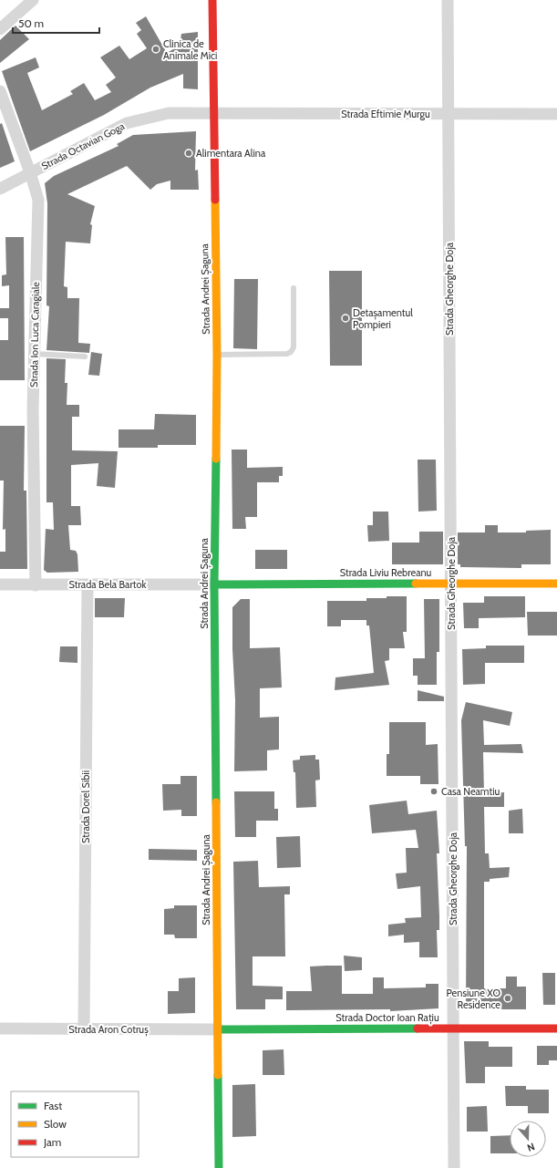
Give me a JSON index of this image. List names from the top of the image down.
{
  "streets": {
    "main road": ["Strada Andrei Șaguna", "Strada Liviu Rebreanu", "Strada Doctor Ioan Rațiu"],
    "street": [
      "Strada Eftimie Murgu",
      "Strada Octavian Goga",
      "Strada Gheorghe Doja",
      "Strada Ion Luca Caragiale",
      "Strada Bela Bartok",
      "Strada Dorel Sibii",
      "Strada Aron Cotruș"
    ]
  },
  "crossings": [
    ["Strada Eftimie Murgu", "Strada Octavian Goga"],
    ["Strada Eftimie Murgu", "Strada Andrei Șaguna"],
    ["Strada Eftimie Murgu", "Strada Gheorghe Doja"],
    ["Strada Octavian Goga", "Strada Andrei Șaguna"],
    ["Strada Octavian Goga", "Strada Ion Luca Caragiale"],
    ["Strada Andrei Șaguna", "Strada Liviu Rebreanu"],
    ["Strada Andrei Șaguna", "Strada Bela Bartok"],
    ["Strada Andrei Șaguna", "Strada Doctor Ioan Rațiu"],
    ["Strada Andrei Șaguna", "Strada Aron Cotruș"],
    ["Strada Gheorghe Doja", "Strada Liviu Rebreanu"],
    ["Strada Gheorghe Doja", "Strada Doctor Ioan Rațiu"],
    ["Strada Ion Luca Caragiale", "Strada Bela Bartok"],
    ["Strada Liviu Rebreanu", "Strada Bela Bartok"],
    ["Strada Bela Bartok", "Strada Dorel Sibii"],
    ["Strada Dorel Sibii", "Strada Aron Cotruș"],
    ["Strada Doctor Ioan Rațiu", "Strada Aron Cotruș"]
  ],
  "places": [
    "Clinica de Animale Mici",
    "Alimentara Alina",
    "Detașamentul Pompieri",
    "Casa Neamtiu",
    "Pensiune XO Residence"
  ],
  "legend": ["Fast", "Slow", "Jam"],
  "scale_bar": "50 m",
  "north": "bottom"
}
